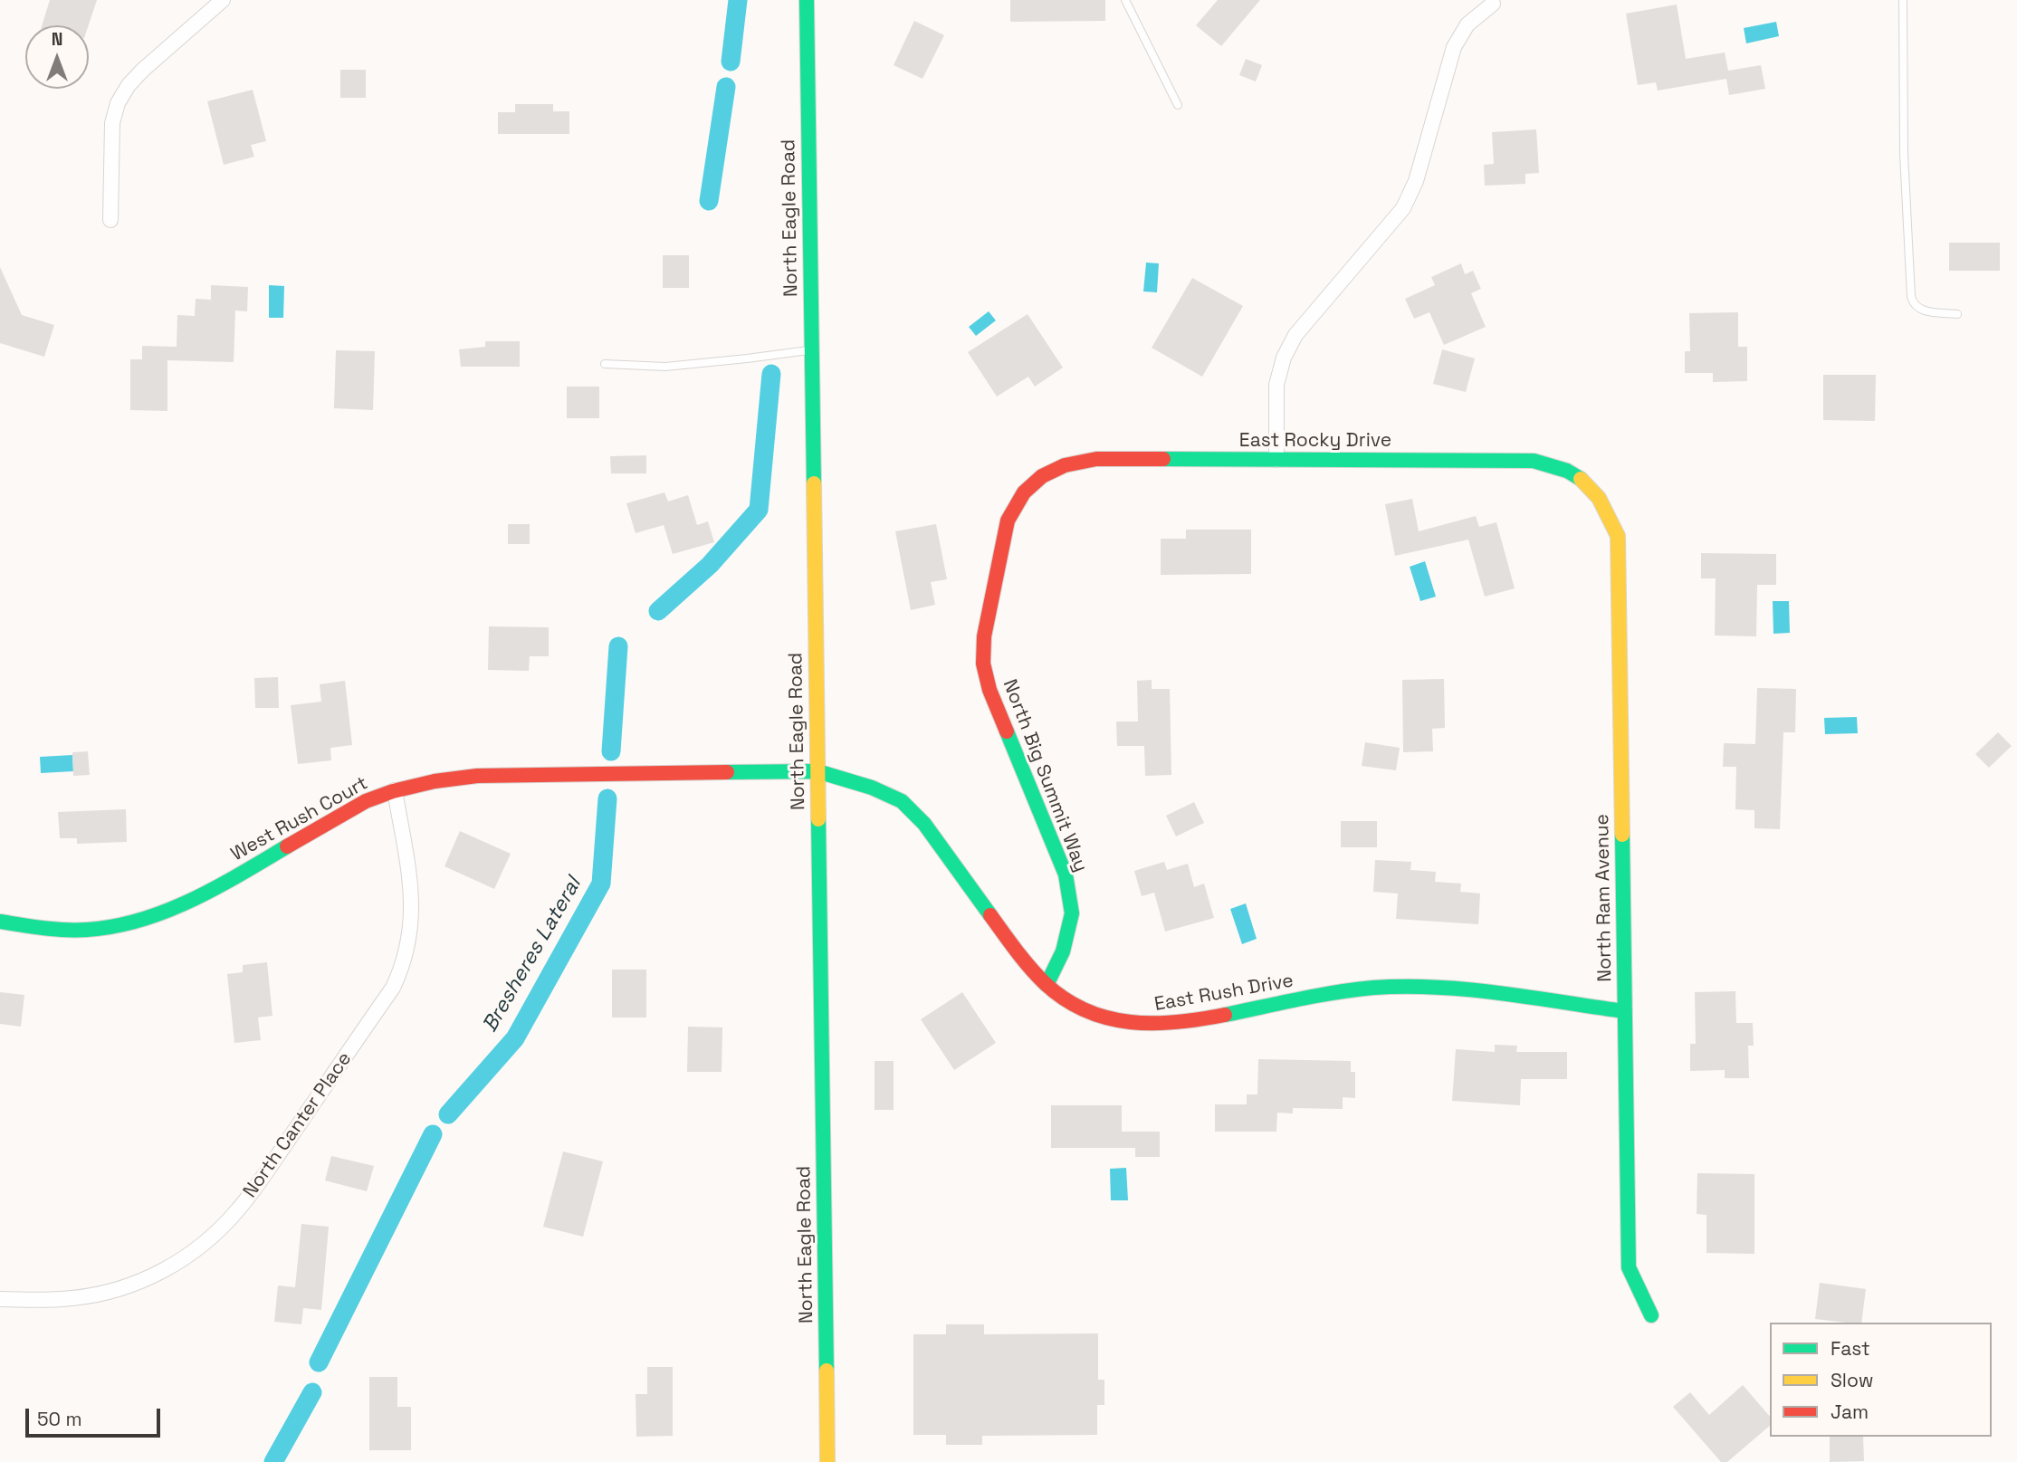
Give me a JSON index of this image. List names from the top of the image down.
{
  "streets": {
    "street": [
      "North Eagle Road",
      "East Rocky Drive",
      "North Big Summit Way",
      "West Rush Court",
      "North Ram Avenue",
      "East Rush Drive",
      "North Canter Place"
    ]
  },
  "crossings": [
    ["North Eagle Road", "West Rush Court"],
    ["North Eagle Road", "East Rush Drive"],
    ["East Rocky Drive", "North Big Summit Way"],
    ["East Rocky Drive", "North Ram Avenue"],
    ["North Big Summit Way", "East Rush Drive"],
    ["West Rush Court", "East Rush Drive"],
    ["West Rush Court", "North Canter Place"],
    ["North Ram Avenue", "East Rush Drive"]
  ],
  "water": ["Bresheres Lateral"],
  "legend": ["Fast", "Slow", "Jam"],
  "scale_bar": "50 m",
  "north": "top"
}
